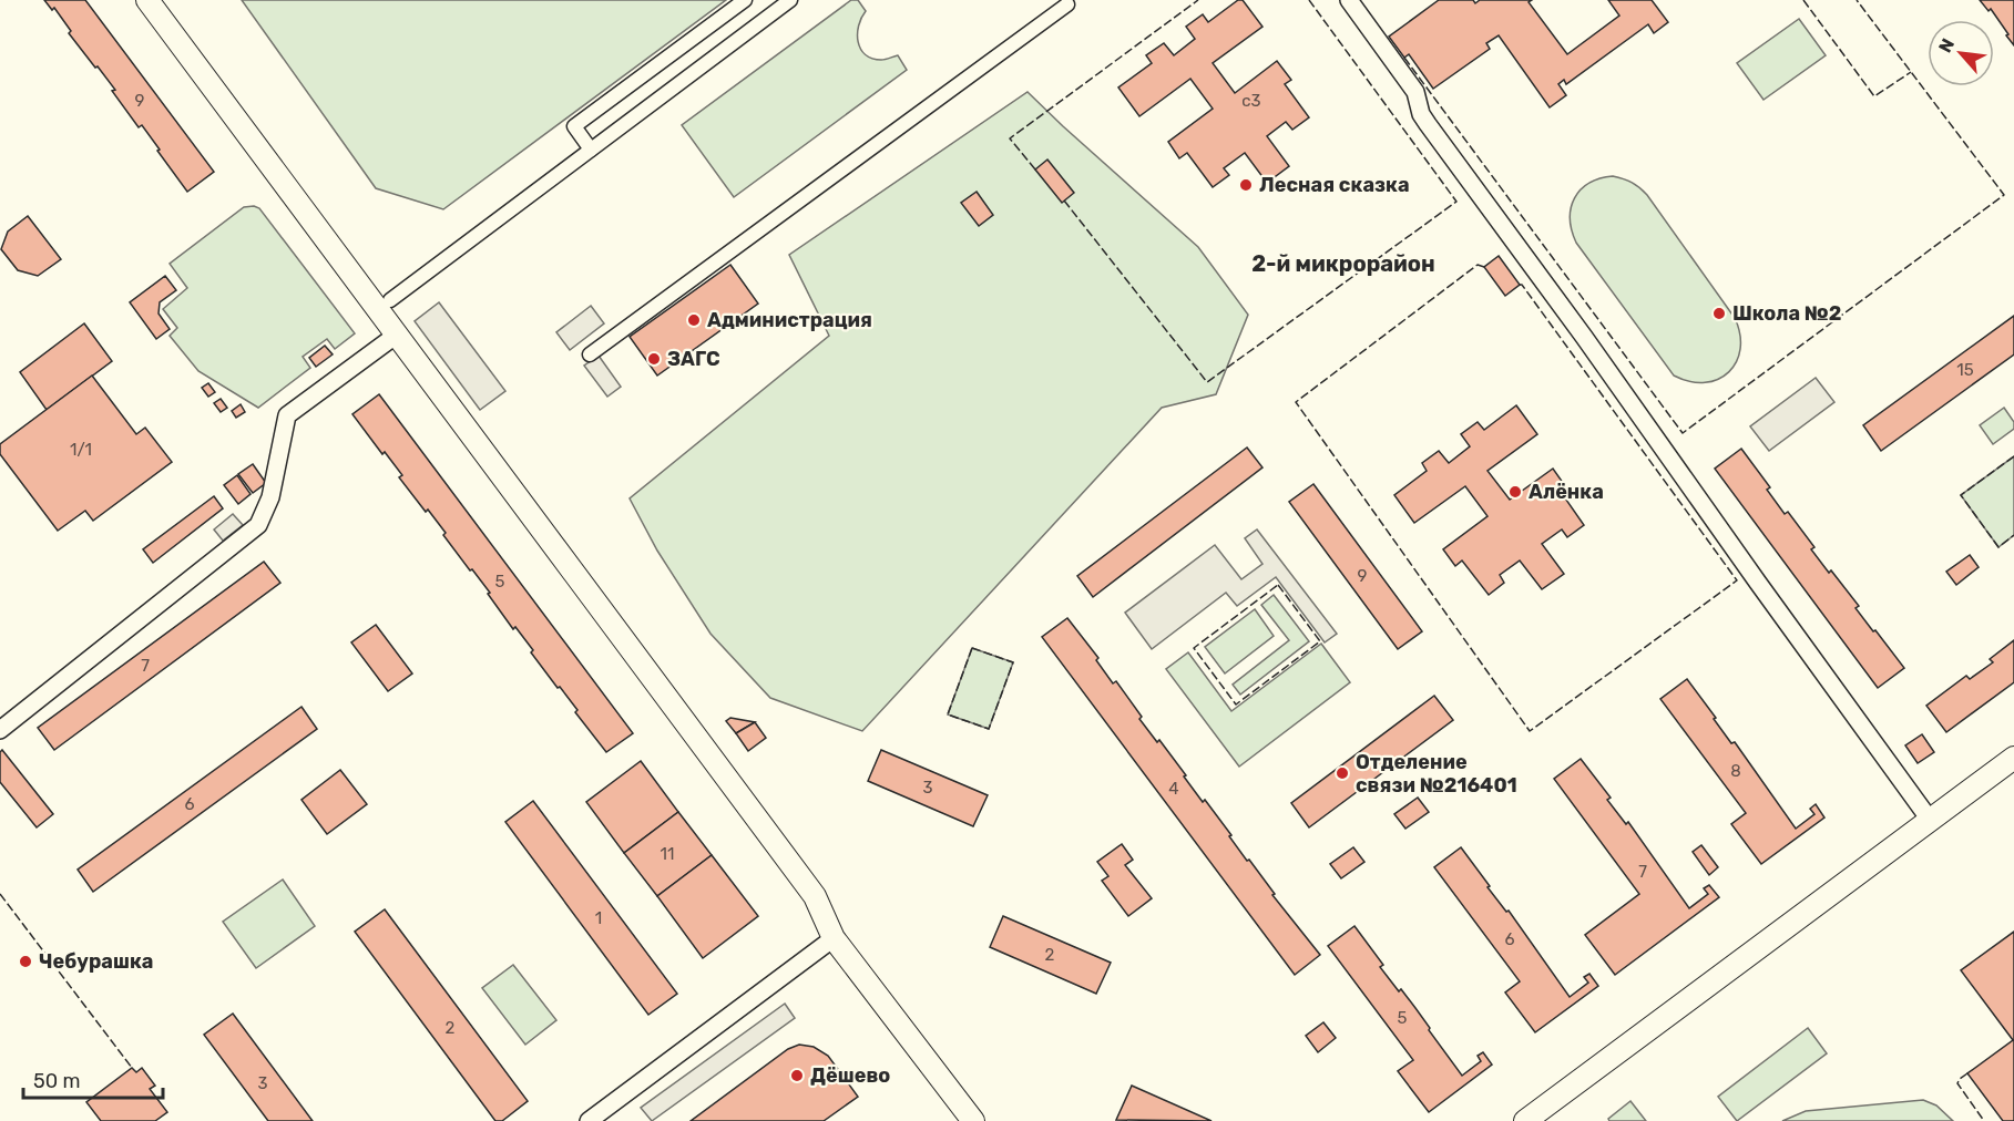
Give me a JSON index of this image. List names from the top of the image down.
{
  "districts": ["2-й микрорайон"],
  "places": [
    "Лесная сказка",
    "Школа №2",
    "Администрация",
    "ЗАГС",
    "Алёнка",
    "Отделение связи №216401",
    "Чебурашка",
    "Дёшево"
  ],
  "house_numbers": [
    "9",
    "с3",
    "15",
    "1/1",
    "9",
    "5",
    "7",
    "8",
    "3",
    "4",
    "6",
    "11",
    "7",
    "1",
    "6",
    "2",
    "5",
    "2",
    "3"
  ],
  "scale_bar": "50 m",
  "north": "top left"
}
